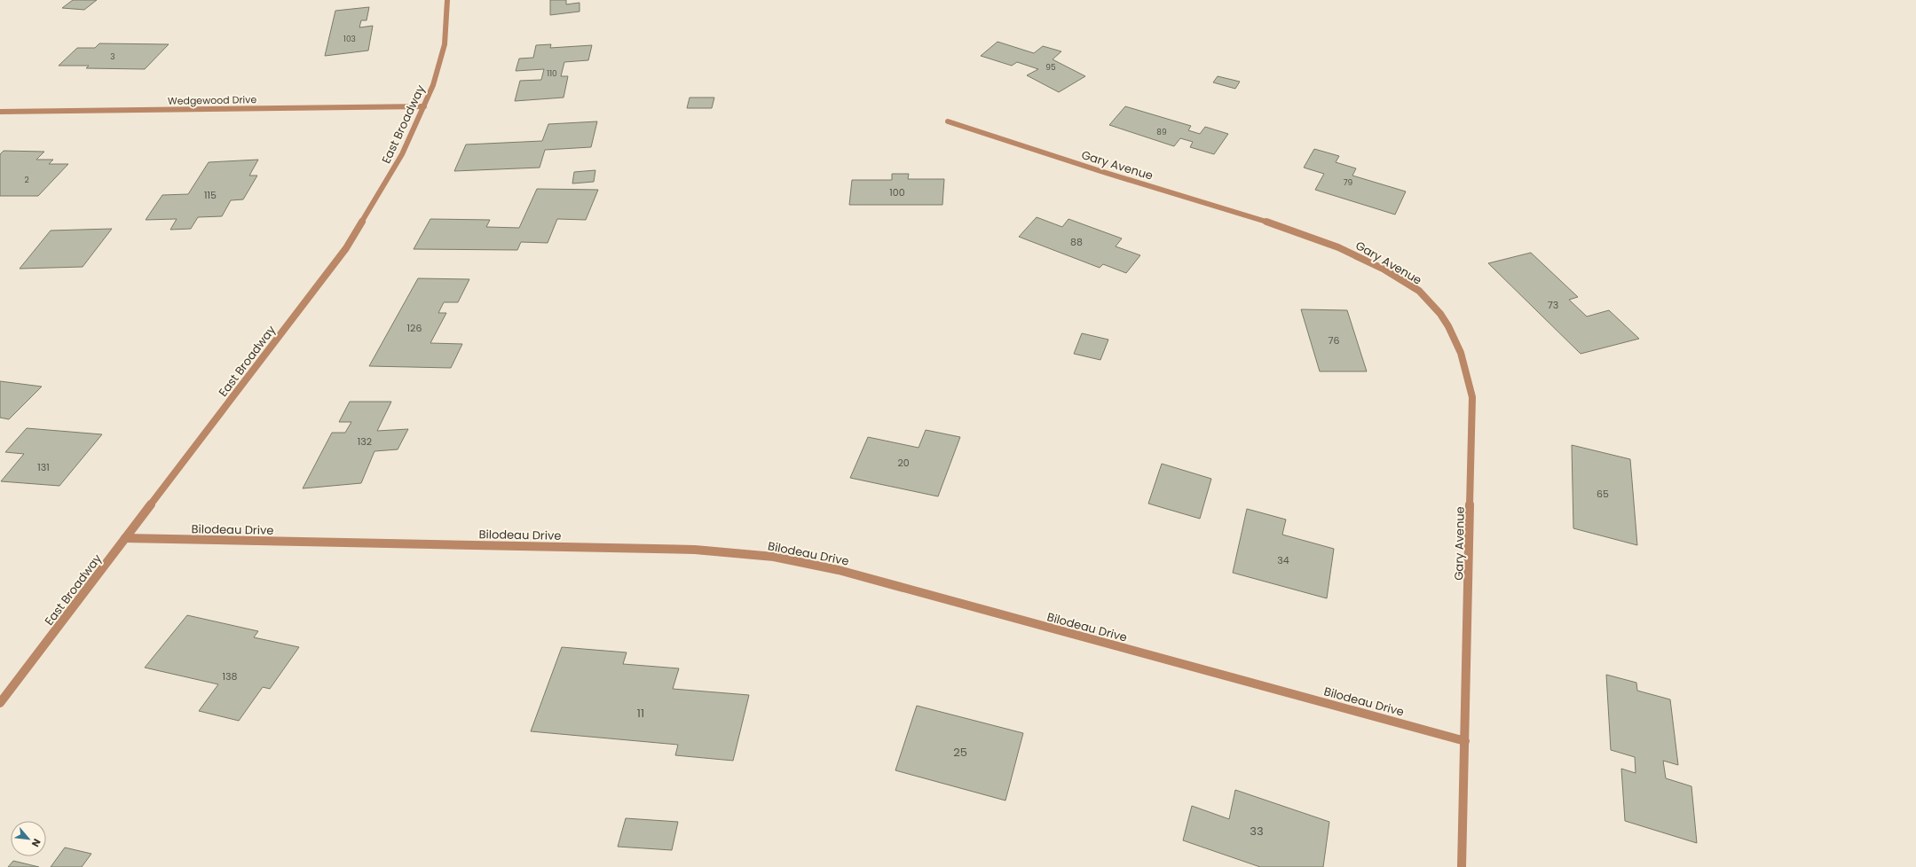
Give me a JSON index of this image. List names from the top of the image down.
{
  "streets": {
    "street": [
      "Wedgewood Drive",
      "East Broadway",
      "Gary Avenue",
      "Bilodeau Drive"
    ]
  },
  "crossings": [
    ["Wedgewood Drive", "East Broadway"],
    ["East Broadway", "Bilodeau Drive"],
    ["Gary Avenue", "Bilodeau Drive"]
  ],
  "house_numbers": [
    "103",
    "3",
    "95",
    "110",
    "89",
    "2",
    "79",
    "100",
    "115",
    "88",
    "73",
    "126",
    "76",
    "132",
    "20",
    "131",
    "65",
    "34",
    "138",
    "11",
    "25",
    "33"
  ],
  "north": "bottom right"
}
